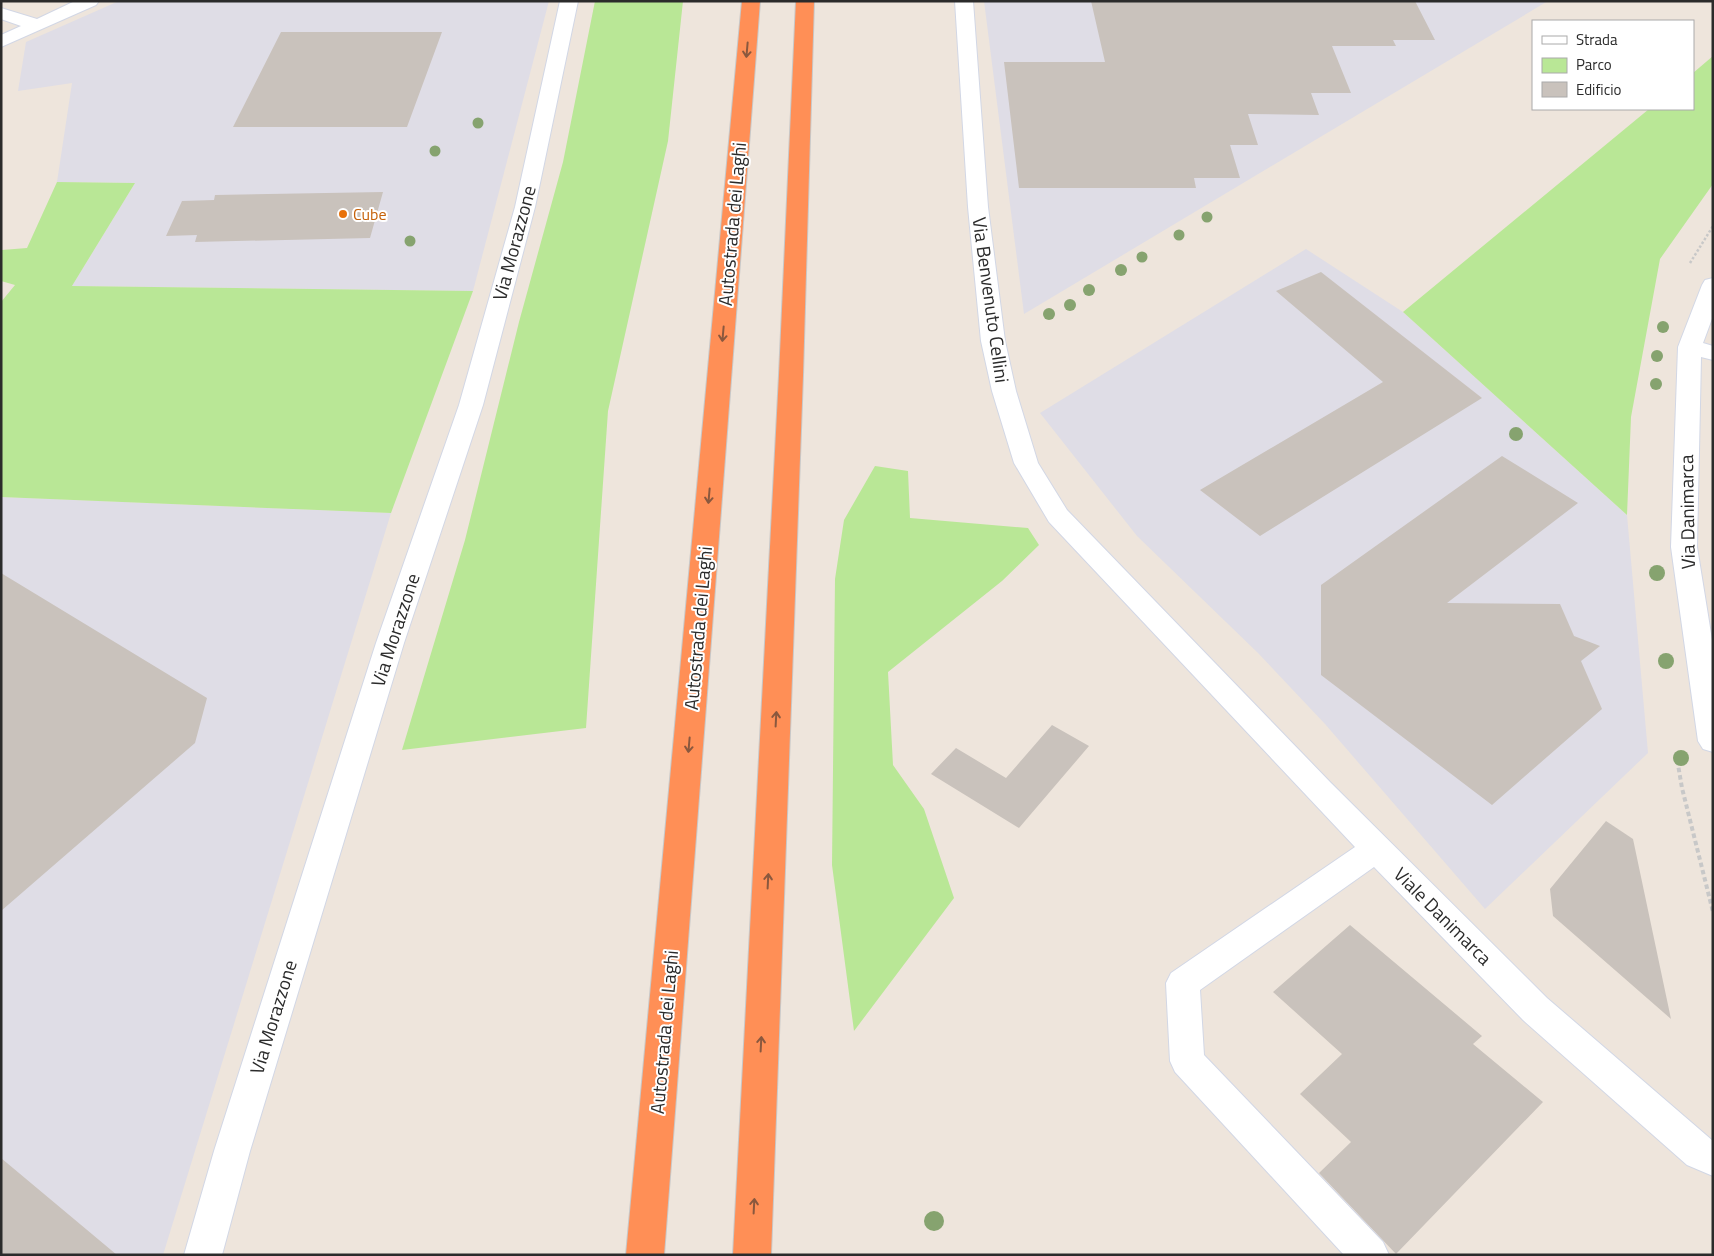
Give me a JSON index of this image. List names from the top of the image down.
{
  "streets": {
    "highway": ["Autostrada dei Laghi"],
    "street": [
      "Via Morazzone",
      "Via Benvenuto Cellini",
      "Via Danimarca",
      "Viale Danimarca"
    ]
  },
  "crossings": [
    ["Via Benvenuto Cellini", "Viale Danimarca"]
  ],
  "places": ["Cube"],
  "legend": ["Strada", "Parco", "Edificio"]
}
